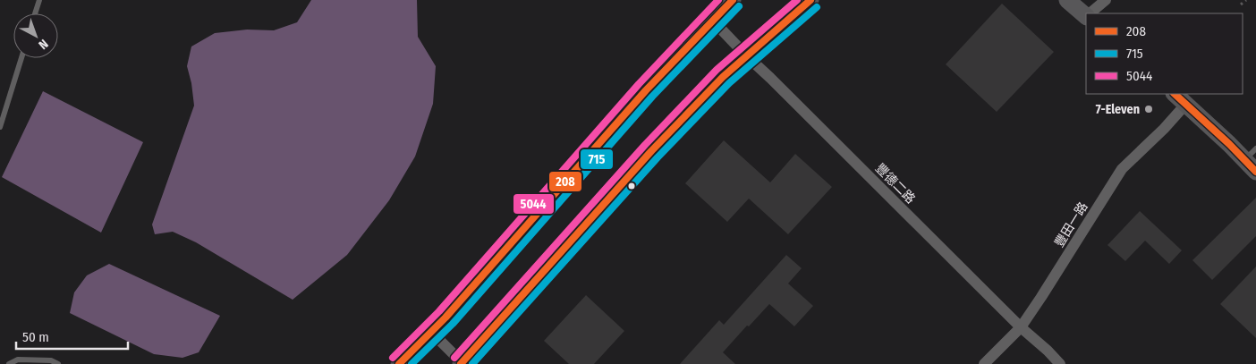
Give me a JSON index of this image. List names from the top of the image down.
{
  "streets": {
    "street": ["豐德二路", "豐田一路"]
  },
  "crossings": [
    ["豐德二路", "豐田一路"]
  ],
  "places": ["7-Eleven"],
  "lines": ["transit line 208", "transit line 5044", "transit line 715"],
  "legend": ["208", "715", "5044"],
  "scale_bar": "50 m",
  "north": "bottom right"
}
